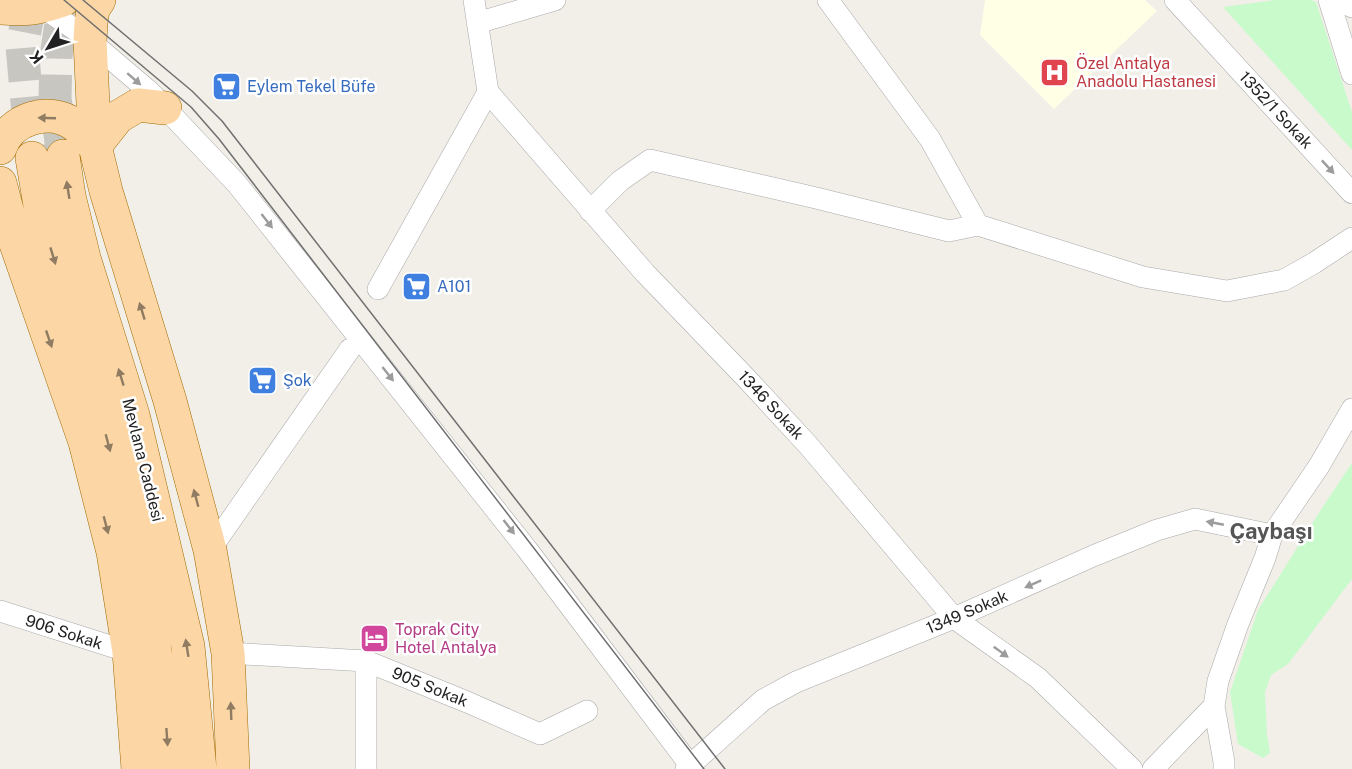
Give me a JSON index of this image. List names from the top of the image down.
{
  "streets": {
    "main road": ["Mevlana Caddesi"],
    "street": [
      "1352/1 Sokak",
      "1346 Sokak",
      "1349 Sokak",
      "906 Sokak",
      "905 Sokak"
    ]
  },
  "crossings": [
    ["1346 Sokak", "1349 Sokak"]
  ],
  "one_way": ["1349 Sokak"],
  "districts": ["Çaybaşı"],
  "places": {
    "hospital": ["Özel Antalya Anadolu Hastanesi"],
    "supermarket": ["Eylem Tekel Büfe", "A101", "Şok"],
    "hotel": ["Toprak City Hotel Antalya"]
  },
  "north": "bottom left"
}
